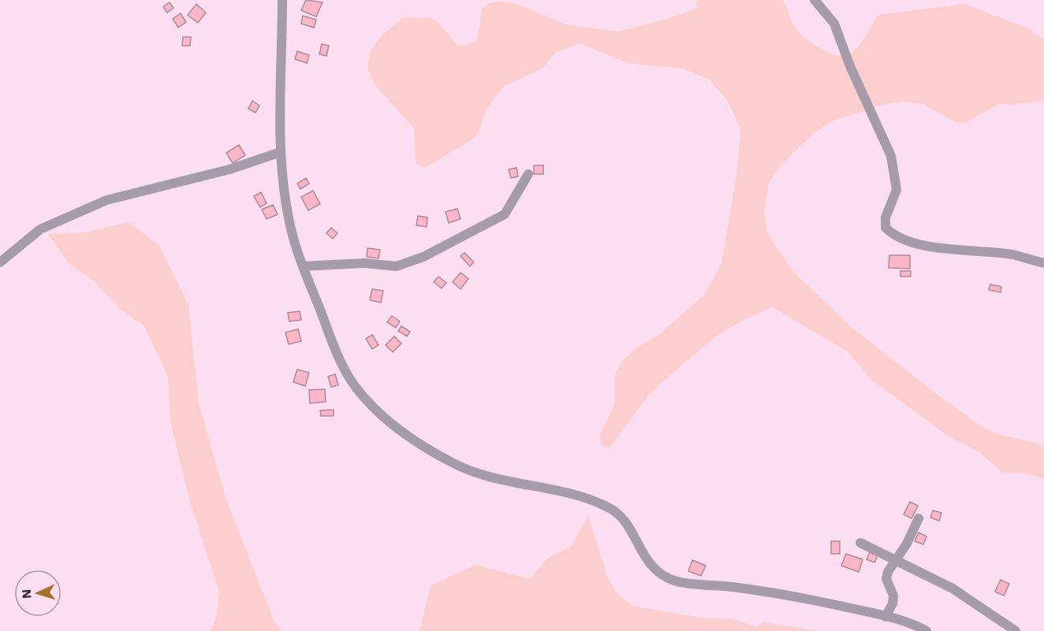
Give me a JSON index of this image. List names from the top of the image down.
{
  "north": "left"
}
